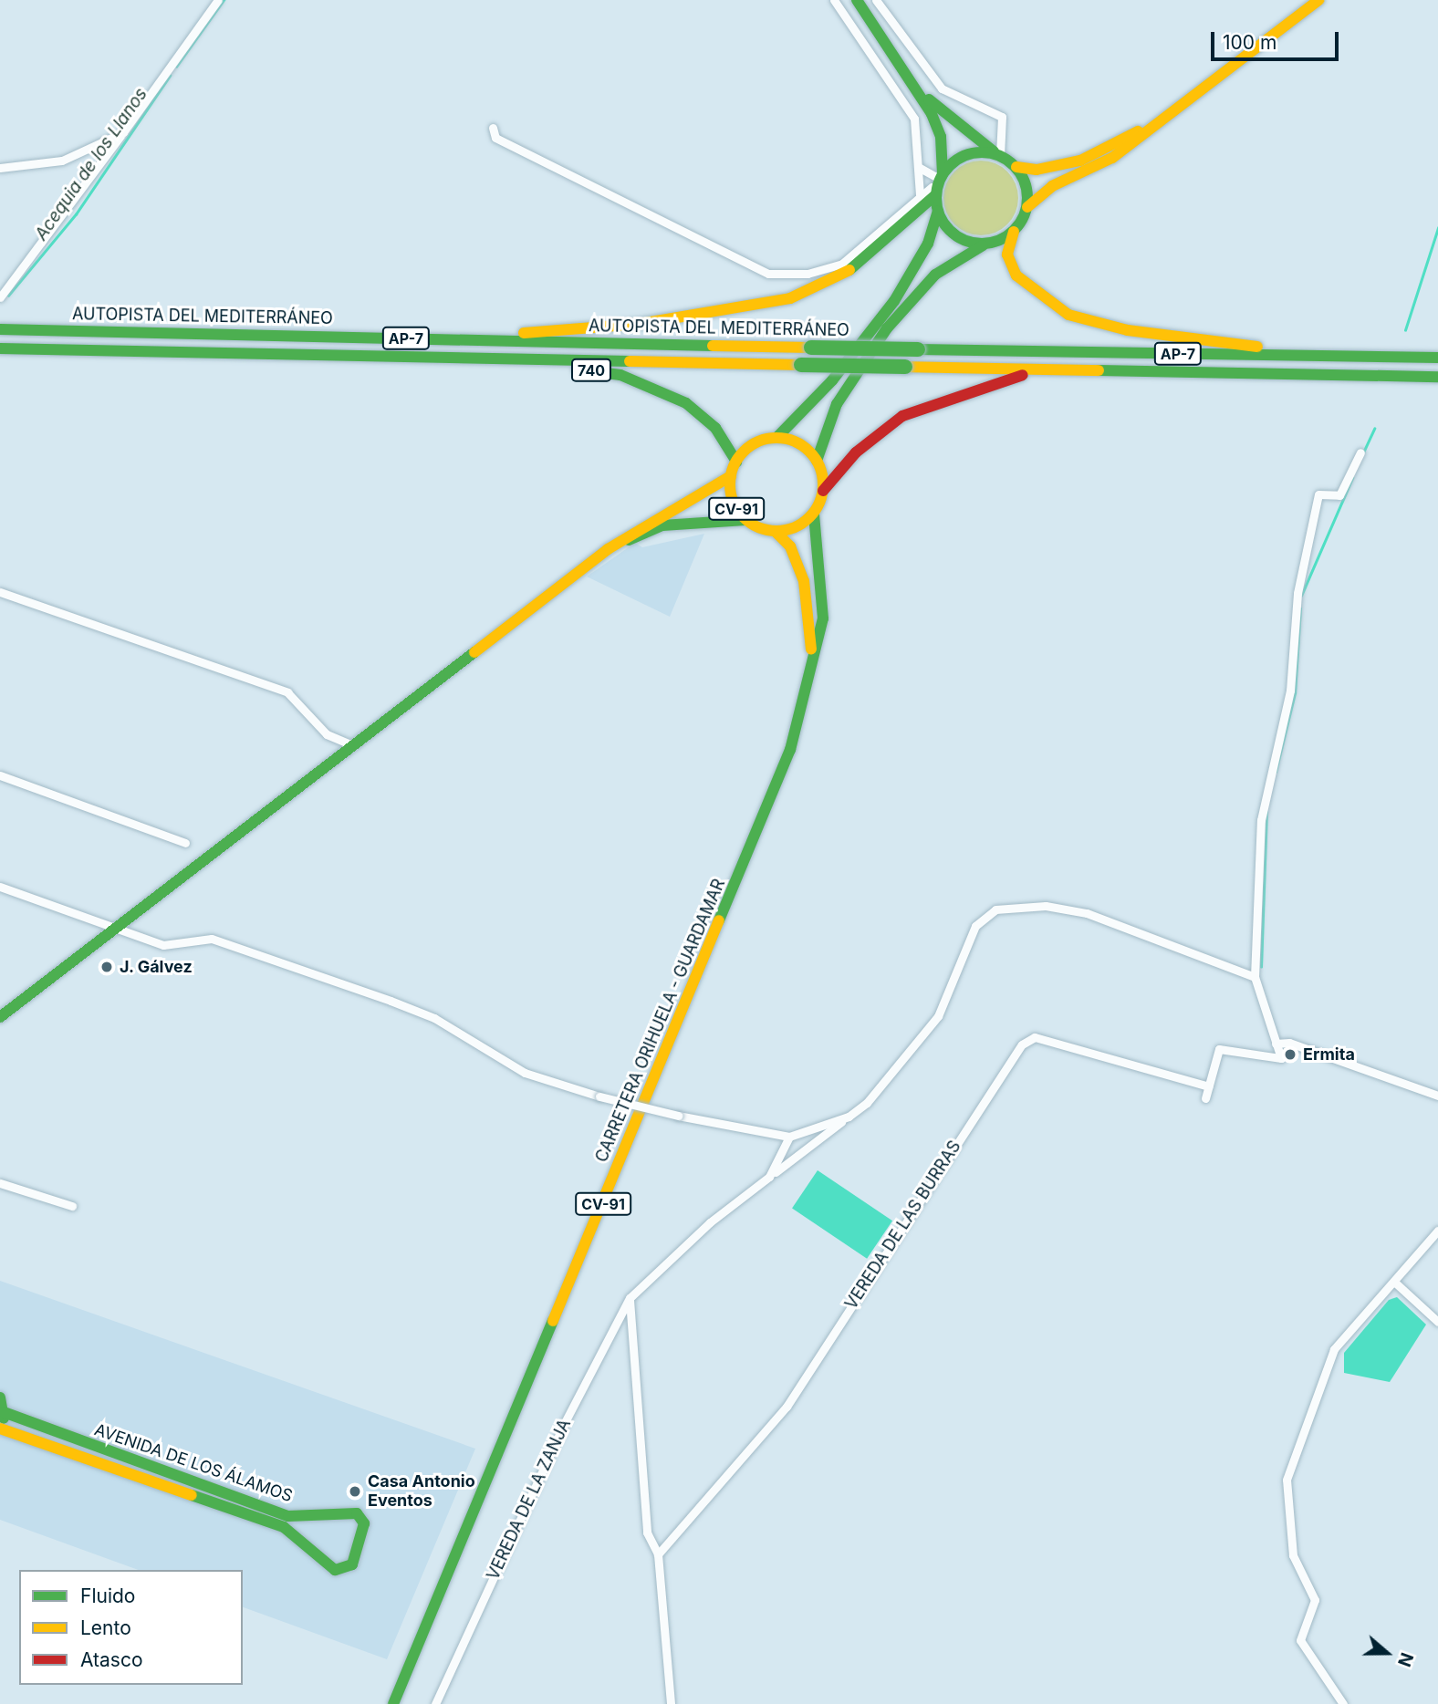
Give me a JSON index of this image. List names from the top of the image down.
{
  "streets": {
    "main road": [
      "AUTOPISTA DEL MEDITERRÁNEO",
      "AP-7",
      "740",
      "CV-91",
      "CARRETERA ORIHUELA - GUARDAMAR",
      "AVENIDA DE LOS ÁLAMOS"
    ],
    "street": ["VEREDA DE LAS BURRAS", "VEREDA DE LA ZANJA"]
  },
  "crossings": [
    ["AP-7", "740"],
    ["740", "CV-91"],
    ["740", "CARRETERA ORIHUELA - GUARDAMAR"],
    ["CV-91", "CARRETERA ORIHUELA - GUARDAMAR"]
  ],
  "water": ["Acequia de los Llanos"],
  "places": ["J. Gálvez", "Ermita", "Casa Antonio Eventos"],
  "legend": ["Fluido", "Lento", "Atasco"],
  "scale_bar": "100 m",
  "north": "right"
}
